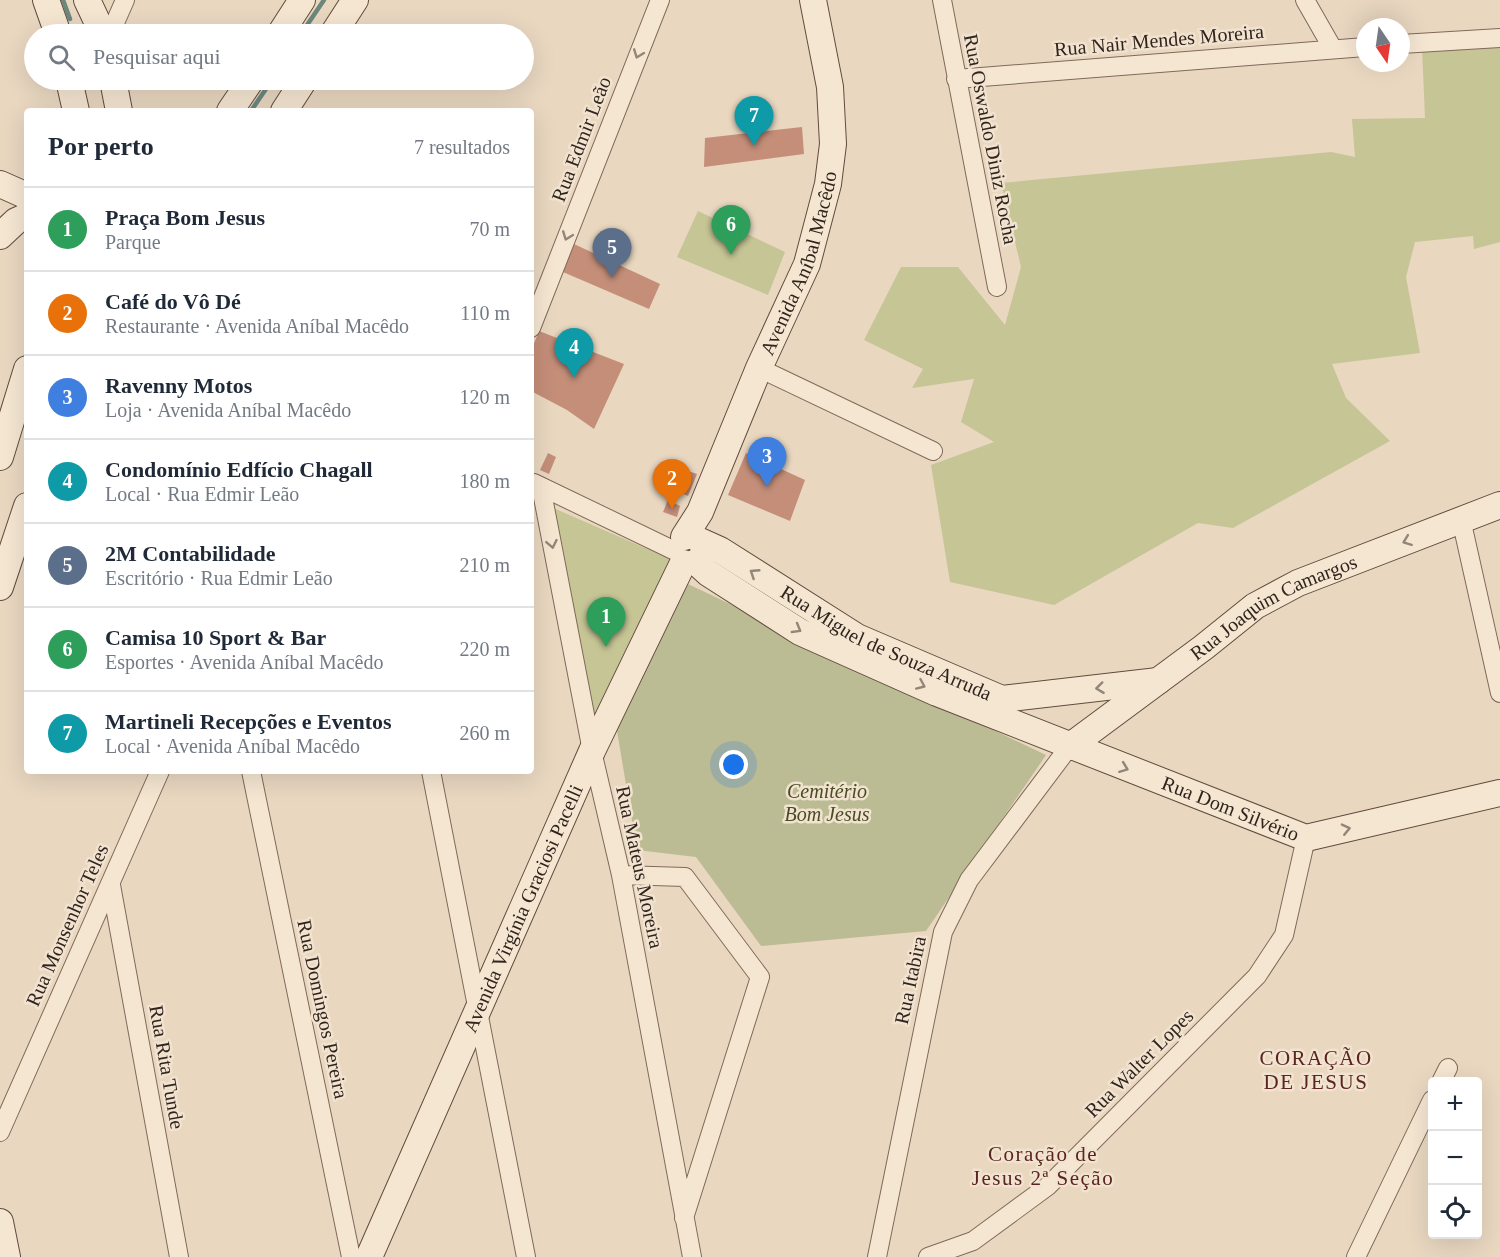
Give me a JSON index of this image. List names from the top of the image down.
{
  "streets": {
    "street": [
      "Rua Nair Mendes Moreira",
      "Rua Edmir Leão",
      "Rua Oswaldo Diniz Rocha",
      "Avenida Aníbal Macêdo",
      "Rua Joaquim Camargos",
      "Rua Miguel de Souza Arruda",
      "Rua Dom Silvério",
      "Rua Mateus Moreira",
      "Avenida Virgínia Graciosi Pacelli",
      "Rua Monsenhor Teles",
      "Rua Itabira",
      "Rua Domingos Pereira",
      "Rua Walter Lopes",
      "Rua Rita Tunde"
    ]
  },
  "crossings": [
    ["Rua Nair Mendes Moreira", "Rua Oswaldo Diniz Rocha"],
    ["Avenida Aníbal Macêdo", "Rua Miguel de Souza Arruda"],
    ["Avenida Aníbal Macêdo", "Avenida Virgínia Graciosi Pacelli"],
    ["Rua Joaquim Camargos", "Rua Miguel de Souza Arruda"],
    ["Rua Joaquim Camargos", "Rua Dom Silvério"],
    ["Rua Joaquim Camargos", "Rua Itabira"],
    ["Rua Miguel de Souza Arruda", "Rua Dom Silvério"],
    ["Rua Miguel de Souza Arruda", "Rua Mateus Moreira"],
    ["Rua Miguel de Souza Arruda", "Avenida Virgínia Graciosi Pacelli"],
    ["Rua Miguel de Souza Arruda", "Rua Itabira"],
    ["Rua Dom Silvério", "Rua Itabira"],
    ["Rua Dom Silvério", "Rua Walter Lopes"],
    ["Rua Mateus Moreira", "Avenida Virgínia Graciosi Pacelli"],
    ["Rua Monsenhor Teles", "Rua Rita Tunde"]
  ],
  "one_way": ["Rua Edmir Leão", "Rua Joaquim Camargos", "Rua Dom Silvério"],
  "districts": ["CORAÇÃO DE JESUS", "Coração de Jesus 2ª Seção"],
  "parks": ["Cemitério Bom Jesus"],
  "north": "bottom",
  "page": {
    "search": "Pesquisar aqui",
    "pins": [
      "7",
      "6",
      "5",
      "4",
      "3",
      "2",
      "1"
    ],
    "heading": ["Por perto", "7 resultados"],
    "list": [
      {
        "mark": "1",
        "name": "Praça Bom Jesus",
        "note": "Parque",
        "value": "70 m"
      },
      {
        "mark": "2",
        "name": "Café do Vô Dé",
        "note": "Restaurante · Avenida Aníbal Macêdo",
        "value": "110 m"
      },
      {
        "mark": "3",
        "name": "Ravenny Motos",
        "note": "Loja · Avenida Aníbal Macêdo",
        "value": "120 m"
      },
      {
        "mark": "4",
        "name": "Condomínio Edfício Chagall",
        "note": "Local · Rua Edmir Leão",
        "value": "180 m"
      },
      {
        "mark": "5",
        "name": "2M Contabilidade",
        "note": "Escritório · Rua Edmir Leão",
        "value": "210 m"
      },
      {
        "mark": "6",
        "name": "Camisa 10 Sport & Bar",
        "note": "Esportes · Avenida Aníbal Macêdo",
        "value": "220 m"
      },
      {
        "mark": "7",
        "name": "Martineli Recepções e Eventos",
        "note": "Local · Avenida Aníbal Macêdo",
        "value": "260 m"
      }
    ],
    "map_buttons": ["+", "−"]
  }
}
